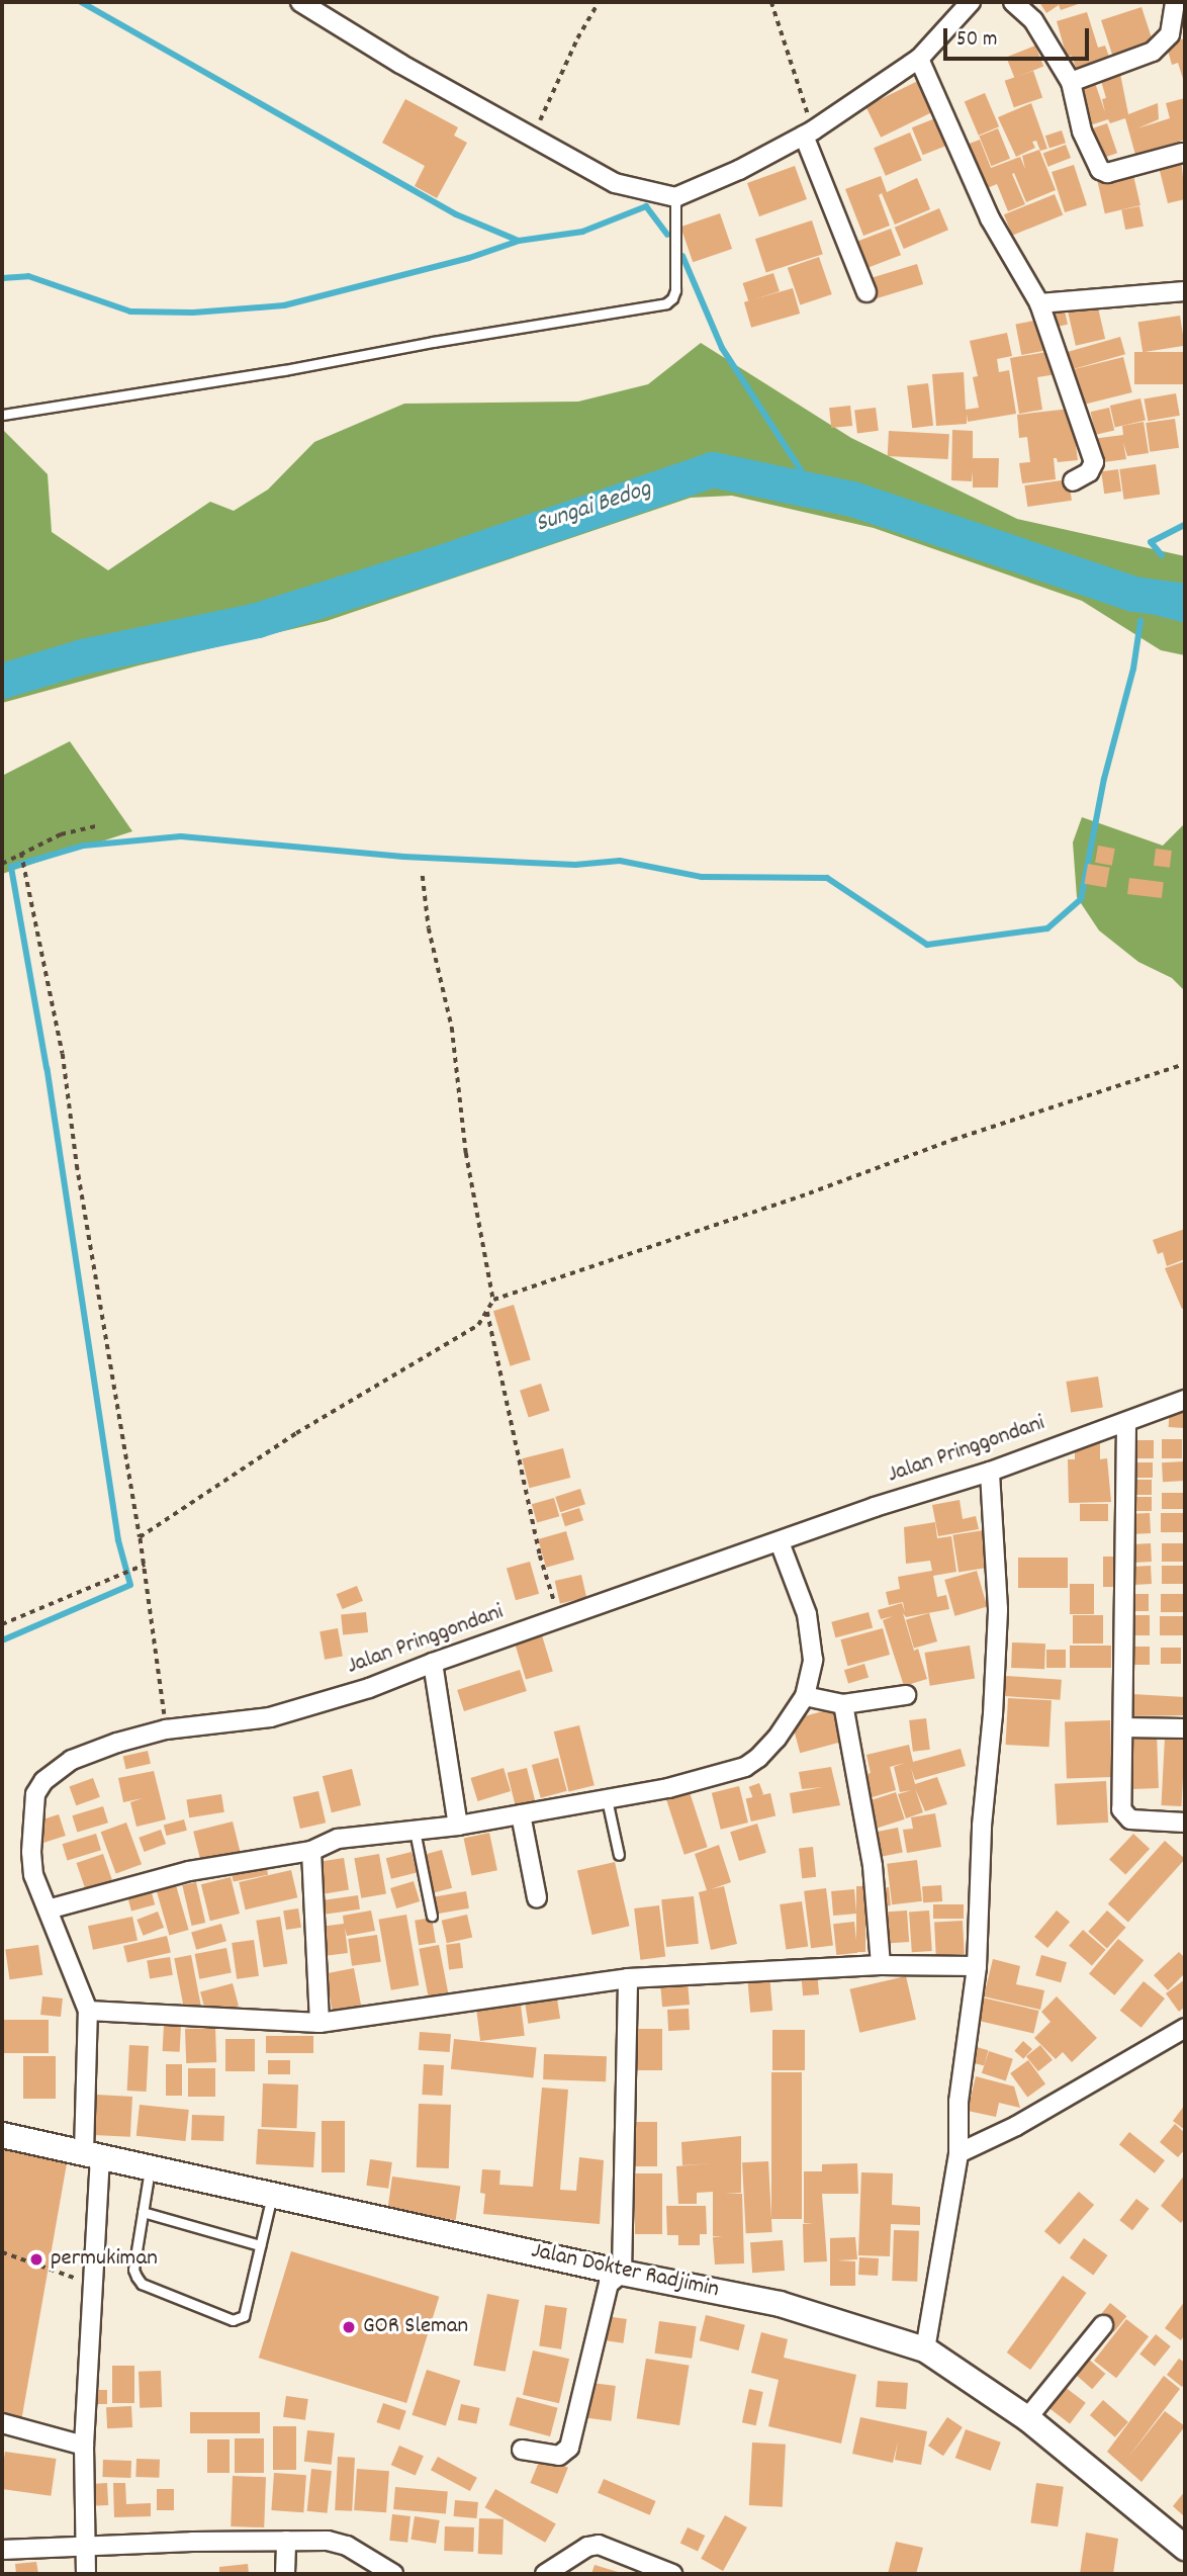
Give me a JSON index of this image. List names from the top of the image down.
{
  "streets": {
    "main road": ["Jalan Dokter Radjimin"],
    "street": ["Jalan Pringgondani"]
  },
  "crossings": [
    ["Jalan Pringgondani", "Jalan Dokter Radjimin"]
  ],
  "water": ["Sungai Bedog"],
  "places": ["permukiman", "GOR Sleman"],
  "scale_bar": "50 m"
}
